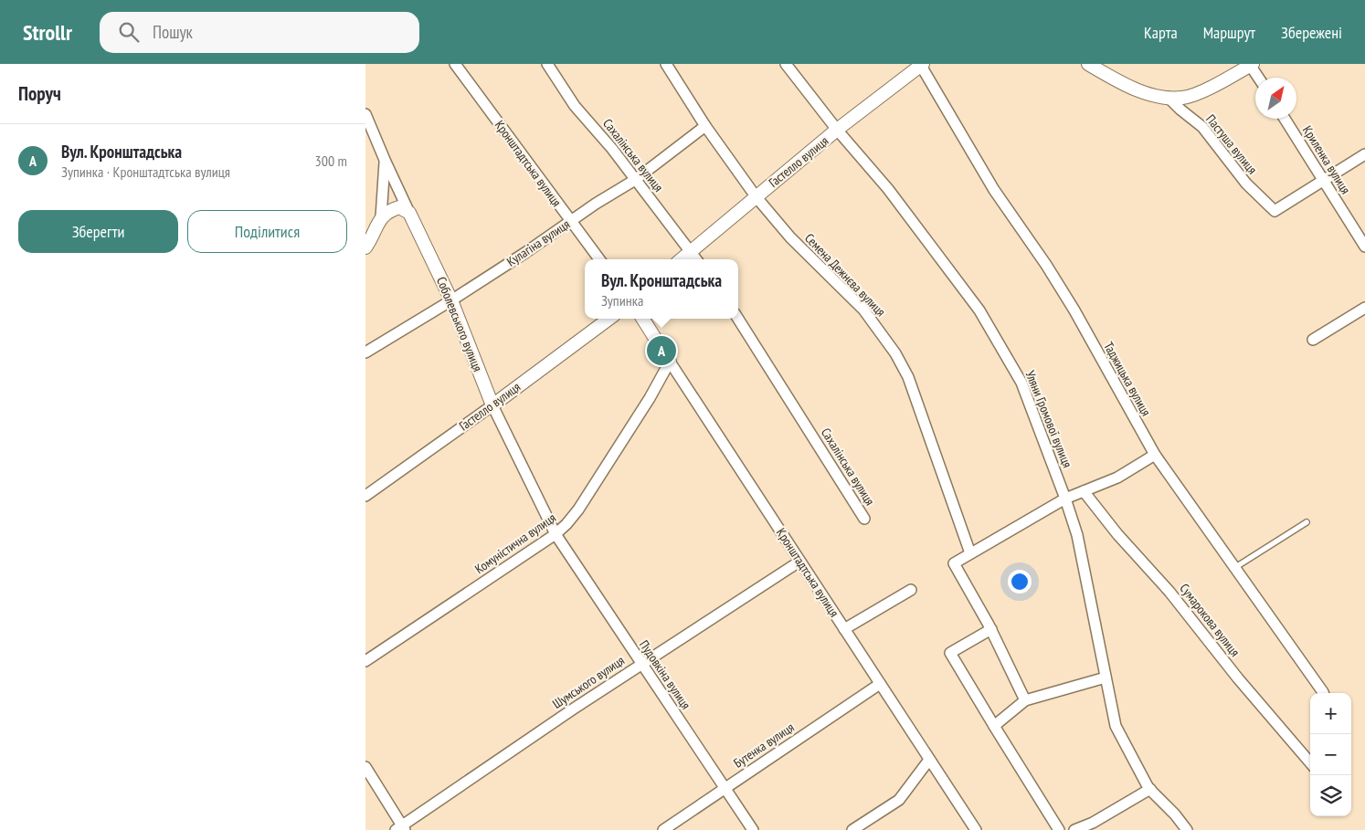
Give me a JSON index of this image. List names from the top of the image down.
{
  "streets": {
    "street": [
      "Пастуша вулиця",
      "Сахалінська вулиця",
      "Криленка вулиця",
      "Гастелло вулиця",
      "Кронштадтська вулиця",
      "Кулагіна вулиця",
      "Семена Дежнєва вулиця",
      "Соболевського вулиця",
      "Таджицька вулиця",
      "Уляни Громової вулиця",
      "Комуністична вулиця",
      "Сумарокова вулиця",
      "Пудовкіна вулиця",
      "Шумського вулиця",
      "Бутенка вулиця"
    ]
  },
  "crossings": [
    ["Пастуша вулиця", "Криленка вулиця"],
    ["Сахалінська вулиця", "Гастелло вулиця"],
    ["Сахалінська вулиця", "Кулагіна вулиця"],
    ["Гастелло вулиця", "Семена Дежнєва вулиця"],
    ["Гастелло вулиця", "Соболевського вулиця"],
    ["Гастелло вулиця", "Таджицька вулиця"],
    ["Гастелло вулиця", "Уляни Громової вулиця"],
    ["Кронштадтська вулиця", "Кулагіна вулиця"],
    ["Кронштадтська вулиця", "Комуністична вулиця"],
    ["Кронштадтська вулиця", "Шумського вулиця"],
    ["Кронштадтська вулиця", "Бутенка вулиця"],
    ["Кулагіна вулиця", "Семена Дежнєва вулиця"],
    ["Кулагіна вулиця", "Соболевського вулиця"],
    ["Соболевського вулиця", "Комуністична вулиця"],
    ["Соболевського вулиця", "Пудовкіна вулиця"],
    ["Комуністична вулиця", "Пудовкіна вулиця"],
    ["Пудовкіна вулиця", "Шумського вулиця"],
    ["Пудовкіна вулиця", "Бутенка вулиця"]
  ],
  "north": "top right",
  "page": {
    "header": "Strollr",
    "search": "Пошук",
    "nav": ["Карта", "Маршрут", "Збережені"],
    "heading": "Поруч",
    "list": [
      {
        "mark": "A",
        "name": "Вул. Кронштадська",
        "note": "Зупинка · Кронштадтська вулиця",
        "value": "300 m"
      }
    ],
    "buttons": ["Зберегти", "Поділитися"],
    "popup": ["Вул. Кронштадська", "Зупинка"],
    "pins": "A",
    "map_buttons": ["+", "−"]
  }
}
